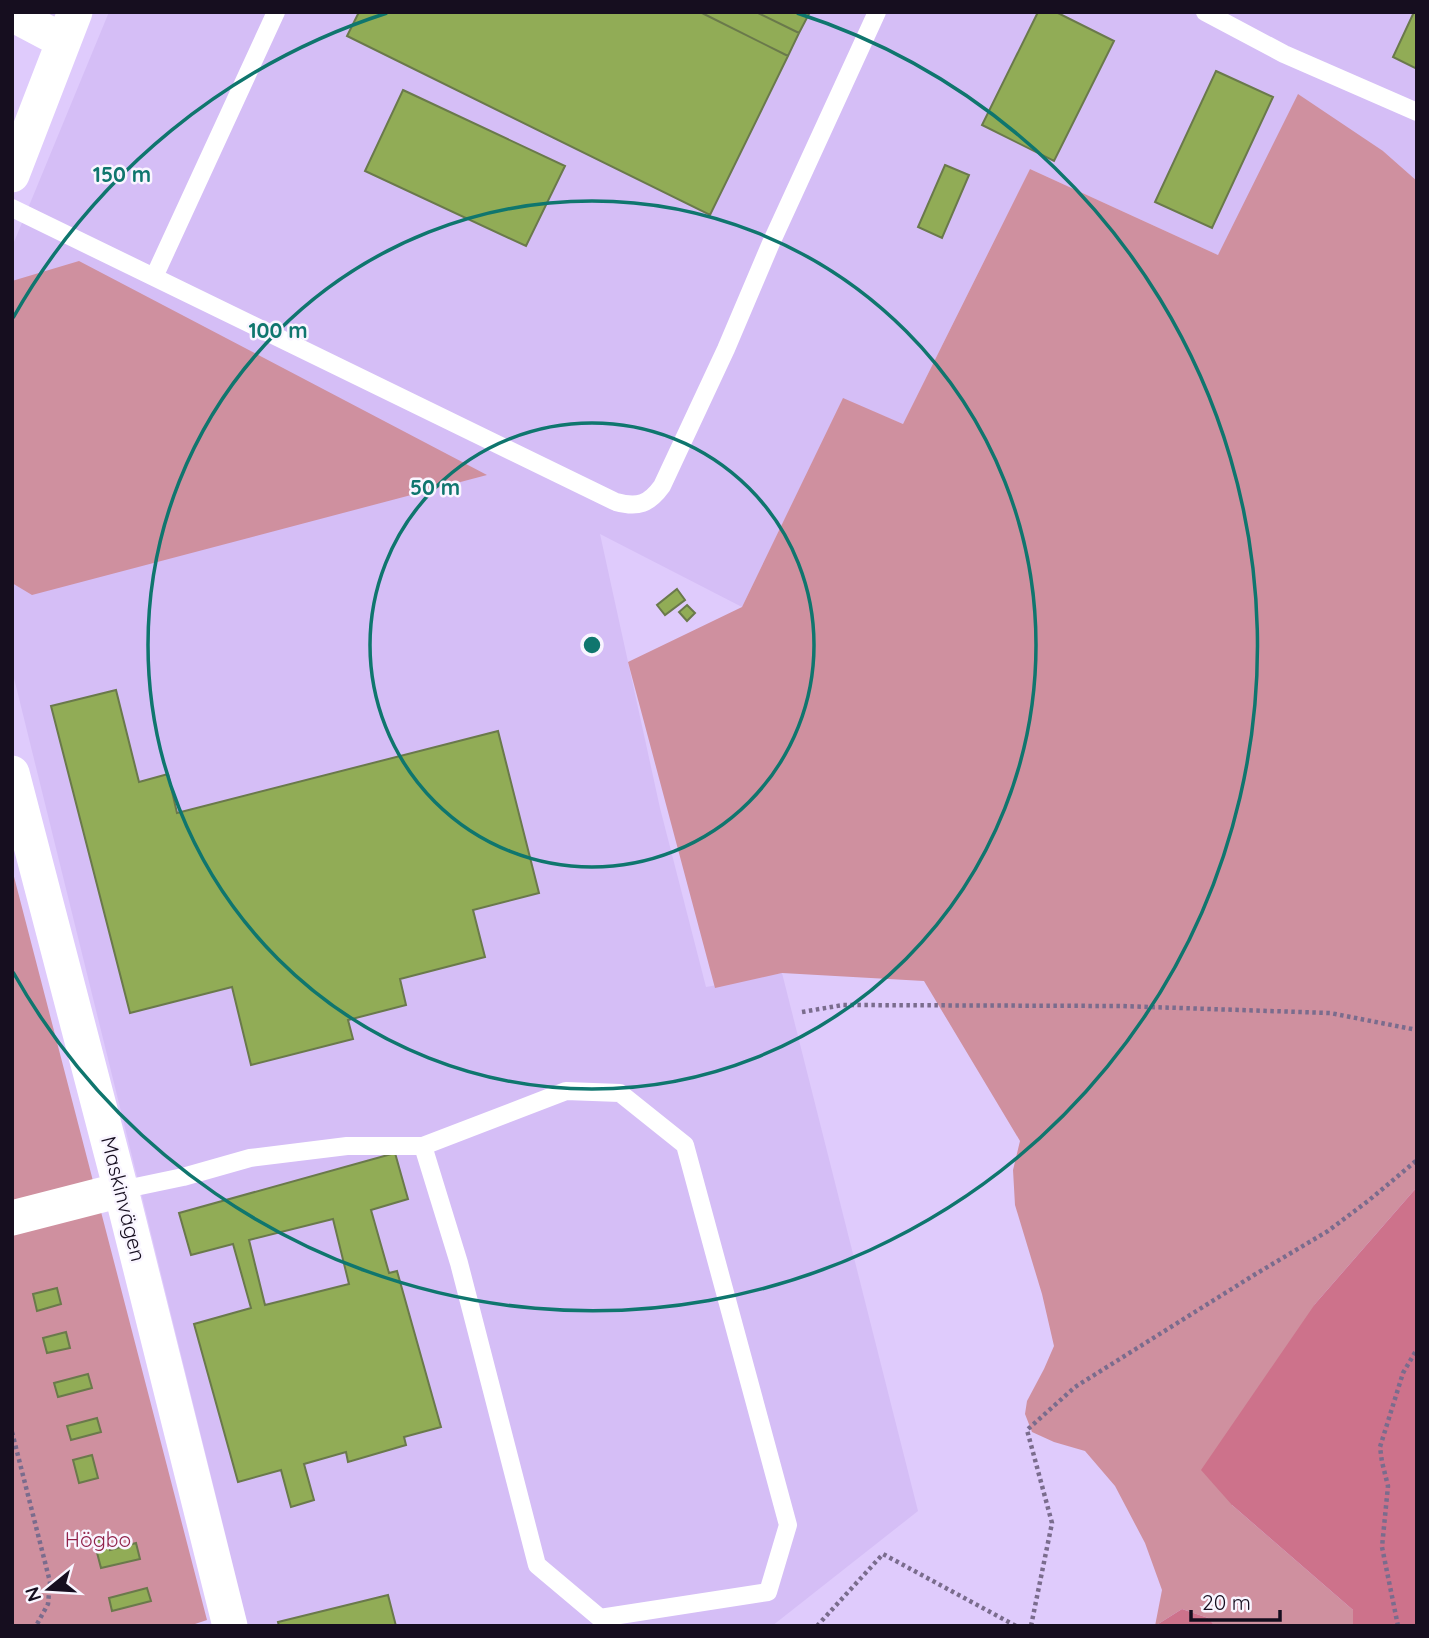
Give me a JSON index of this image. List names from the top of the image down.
{
  "streets": {
    "street": ["Maskinvägen"]
  },
  "parks": ["Högbo"],
  "scale_bar": "20 m",
  "north": "left",
  "rings": ["150 m", "100 m", "50 m"]
}
